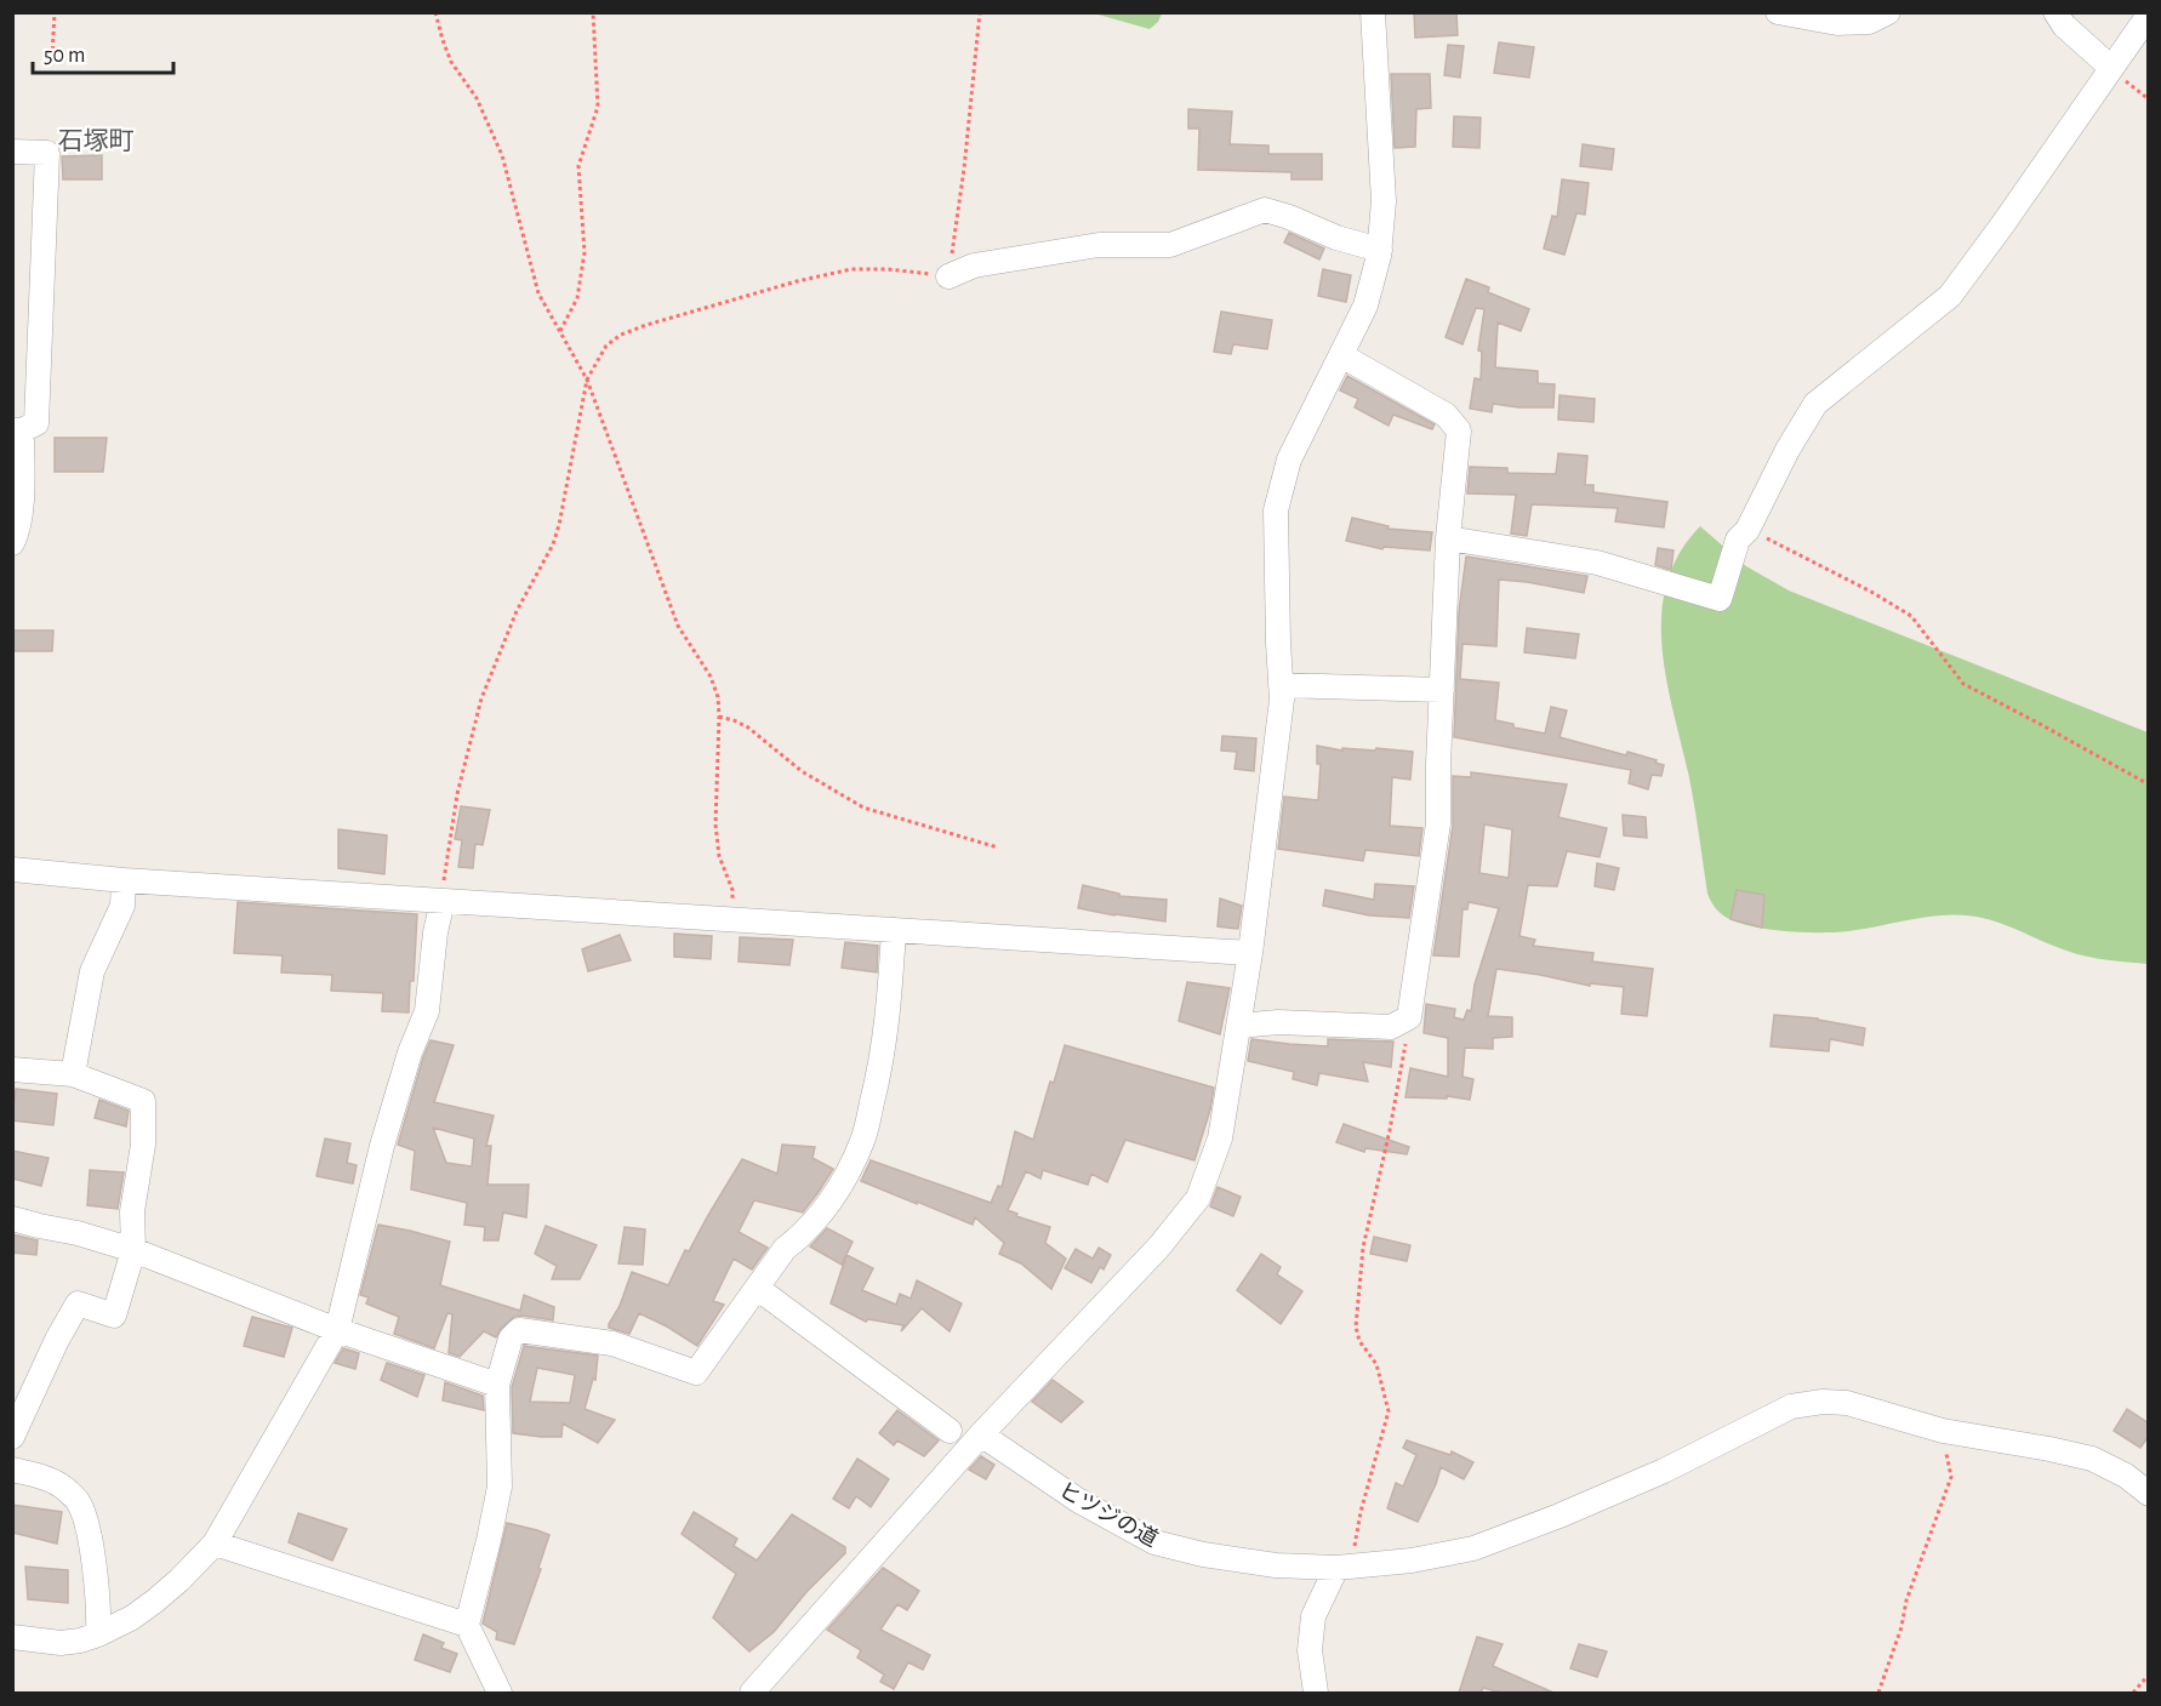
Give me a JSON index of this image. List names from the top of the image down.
{
  "streets": {
    "street": ["ヒツジの道"]
  },
  "districts": ["石塚町"],
  "scale_bar": "50 m"
}
